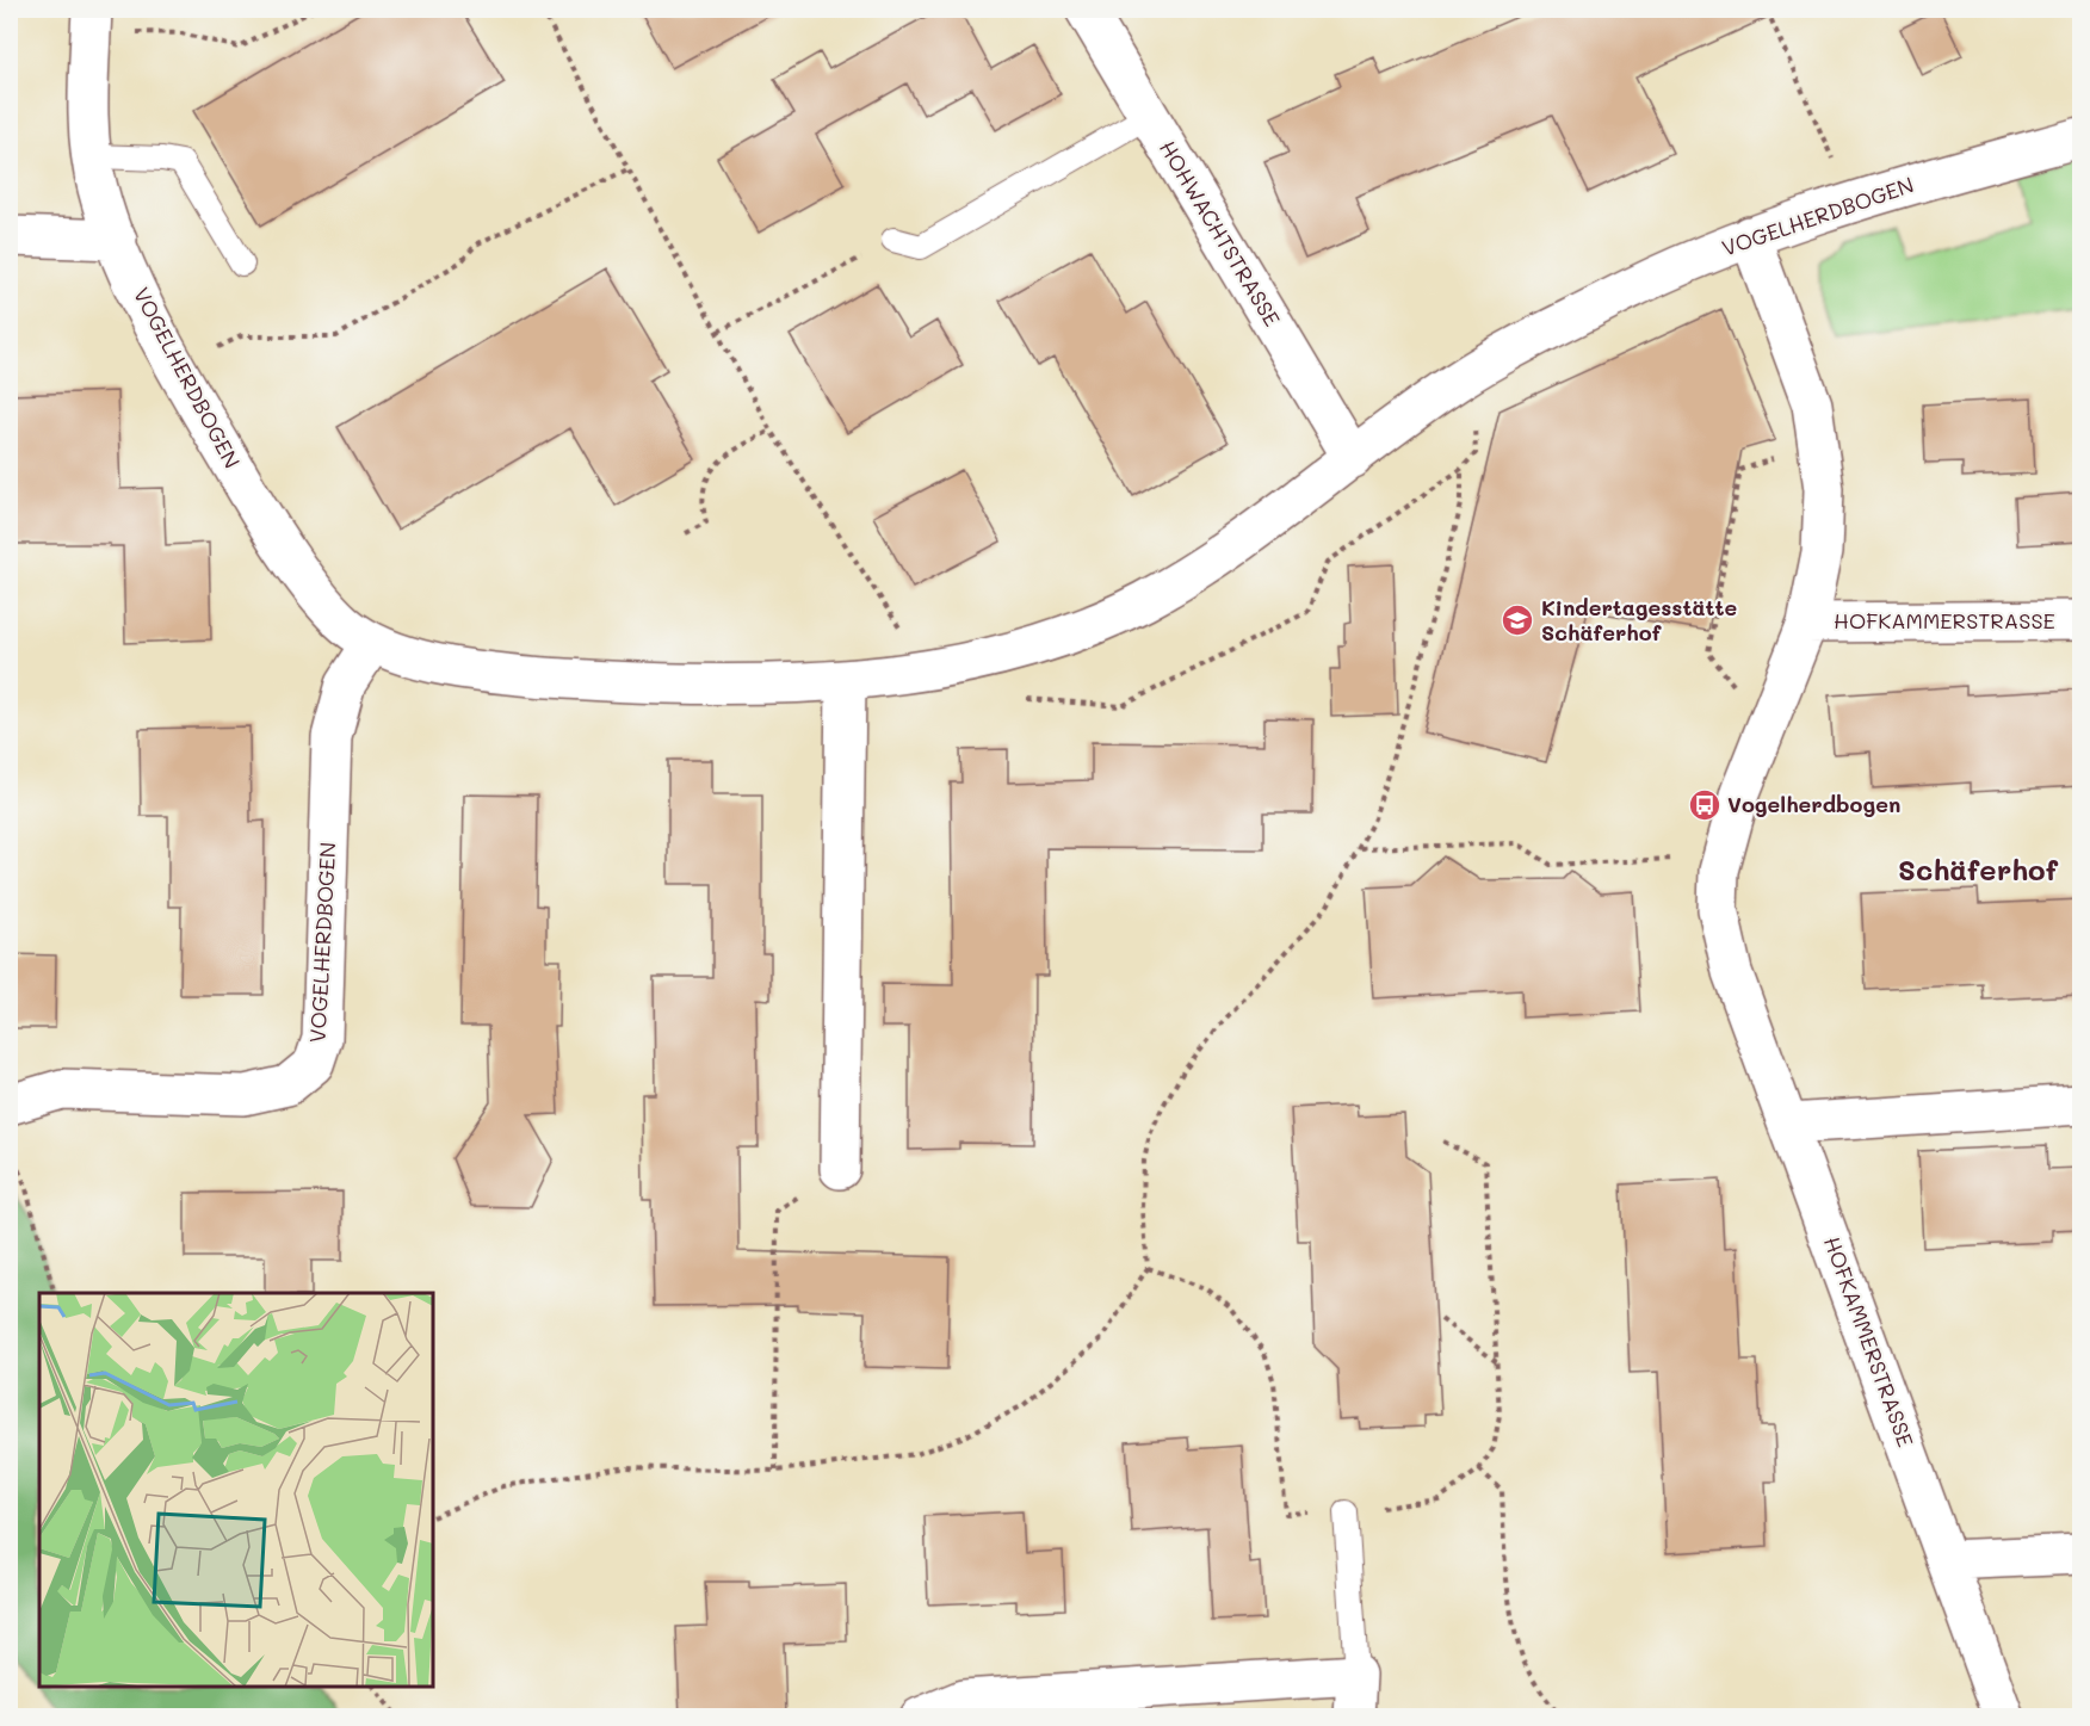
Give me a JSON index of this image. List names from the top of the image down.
{
  "streets": {
    "street": ["VOGELHERDBOGEN", "HOHWACHTSTRASSE", "HOFKAMMERSTRASSE"]
  },
  "crossings": [
    ["VOGELHERDBOGEN", "HOHWACHTSTRASSE"],
    ["VOGELHERDBOGEN", "HOFKAMMERSTRASSE"]
  ],
  "districts": ["Schäferhof"],
  "places": {
    "school or university": ["Kindertagesstätte Schäferhof"],
    "bus stop": ["Vogelherdbogen"]
  }
}
